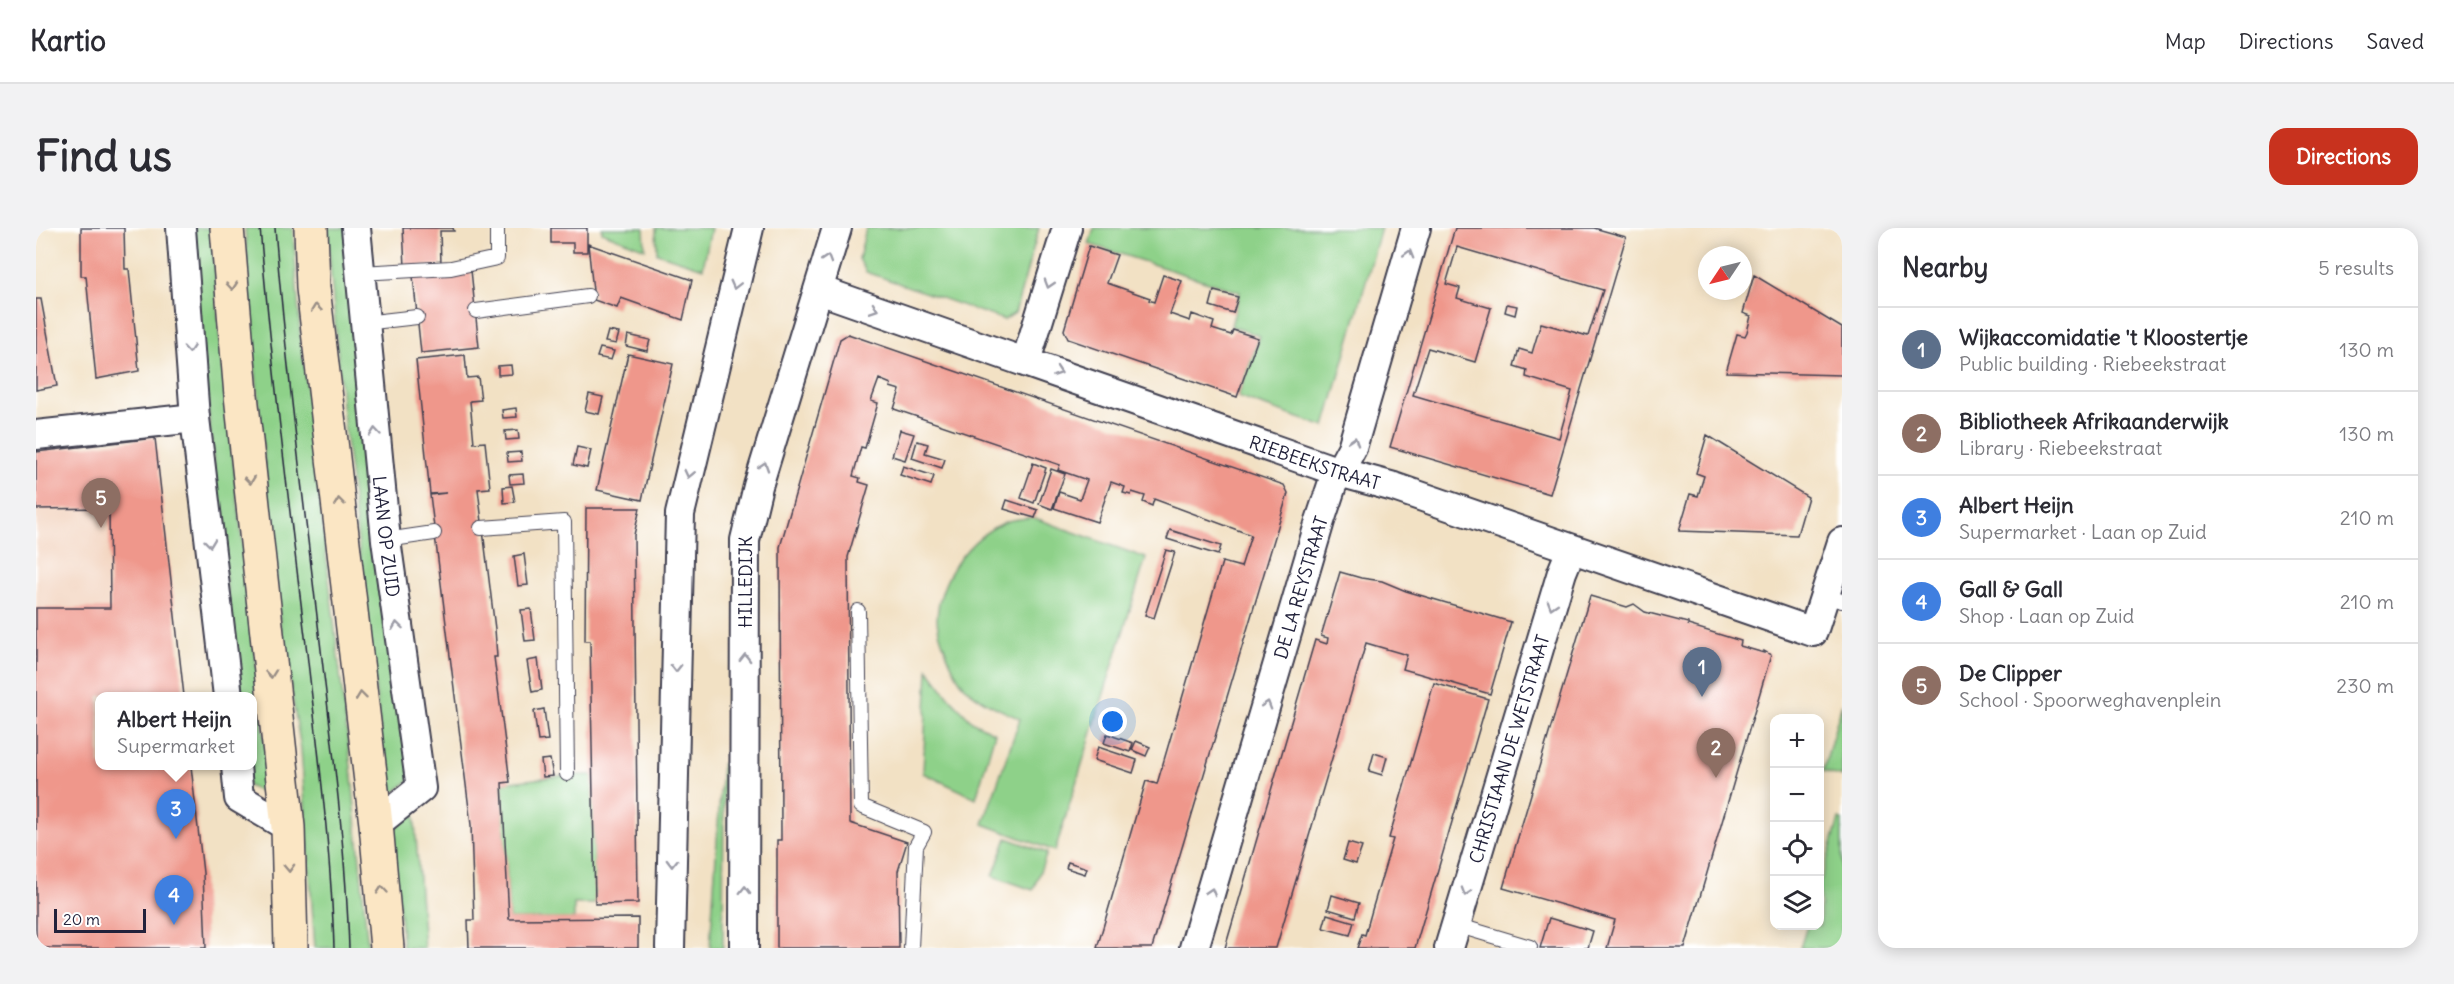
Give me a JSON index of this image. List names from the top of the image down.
{
  "streets": {
    "street": [
      "RIEBEEKSTRAAT",
      "LAAN OP ZUID",
      "HILLEDIJK",
      "DE LA REYSTRAAT",
      "CHRISTIAAN DE WETSTRAAT"
    ]
  },
  "crossings": [
    ["RIEBEEKSTRAAT", "HILLEDIJK"],
    ["RIEBEEKSTRAAT", "DE LA REYSTRAAT"],
    ["RIEBEEKSTRAAT", "CHRISTIAAN DE WETSTRAAT"]
  ],
  "one_way": ["RIEBEEKSTRAAT", "DE LA REYSTRAAT", "CHRISTIAAN DE WETSTRAAT"],
  "scale_bar": "20 m",
  "north": "bottom left",
  "page": {
    "header": "Kartio",
    "nav": ["Map", "Directions", "Saved"],
    "buttons": "Directions",
    "title": "Find us",
    "heading": ["Nearby", "5 results"],
    "list": [
      {
        "mark": "1",
        "name": "Wijkaccomidatie 't Kloostertje",
        "note": "Public building · Riebeekstraat",
        "value": "130 m"
      },
      {
        "mark": "2",
        "name": "Bibliotheek Afrikaanderwijk",
        "note": "Library · Riebeekstraat",
        "value": "130 m"
      },
      {
        "mark": "3",
        "name": "Albert Heijn",
        "note": "Supermarket · Laan op Zuid",
        "value": "210 m"
      },
      {
        "mark": "4",
        "name": "Gall & Gall",
        "note": "Shop · Laan op Zuid",
        "value": "210 m"
      },
      {
        "mark": "5",
        "name": "De Clipper",
        "note": "School · Spoorweghavenplein",
        "value": "230 m"
      }
    ],
    "pins": [
      "5",
      "1",
      "2",
      "3",
      "4"
    ],
    "popup": ["Albert Heijn", "Supermarket"],
    "map_buttons": ["+", "−"],
    "scale": "20 m"
  }
}
